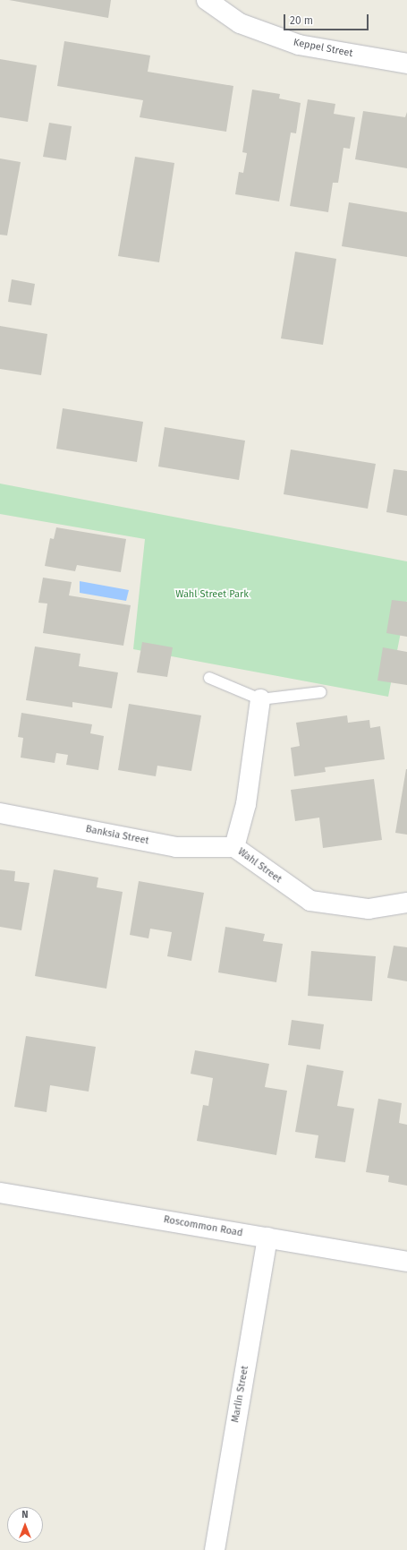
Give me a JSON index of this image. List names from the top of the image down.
{
  "streets": {
    "street": [
      "Keppel Street",
      "Banksia Street",
      "Wahl Street",
      "Roscommon Road",
      "Marlin Street"
    ]
  },
  "crossings": [
    ["Banksia Street", "Wahl Street"],
    ["Roscommon Road", "Marlin Street"]
  ],
  "parks": ["Wahl Street Park"],
  "scale_bar": "20 m",
  "north": "top"
}
